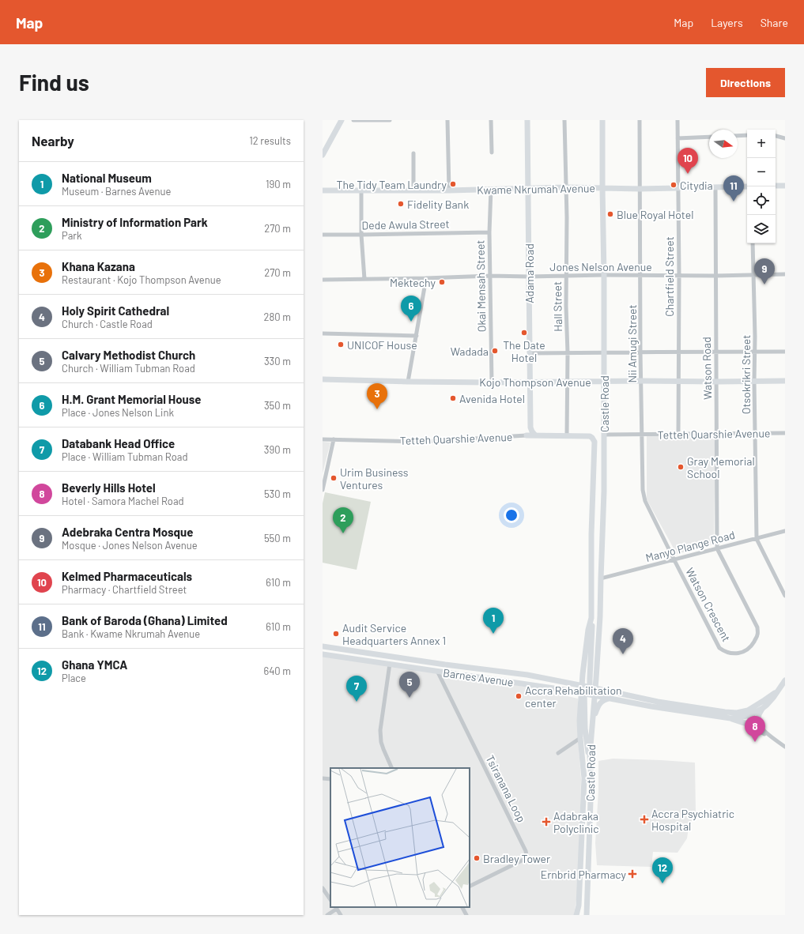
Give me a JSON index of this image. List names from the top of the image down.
{
  "streets": {
    "main road": [
      "Kwame Nkrumah Avenue",
      "Adama Road",
      "Kojo Thompson Avenue",
      "Castle Road",
      "Tetteh Quarshie Avenue",
      "Barnes Avenue"
    ],
    "street": [
      "Dede Awula Street",
      "Jones Nelson Avenue",
      "Chartfield Street",
      "Okai Mensah Street",
      "Hall Street",
      "Nii Amugi Street",
      "Watson Road",
      "Otsokrikri Street",
      "Manyo Plange Road",
      "Watson Crescent",
      "Tsiranana Loop"
    ]
  },
  "crossings": [
    ["Kwame Nkrumah Avenue", "Adama Road"],
    ["Kwame Nkrumah Avenue", "Chartfield Street"],
    ["Kwame Nkrumah Avenue", "Okai Mensah Street"],
    ["Kwame Nkrumah Avenue", "Hall Street"],
    ["Kwame Nkrumah Avenue", "Nii Amugi Street"],
    ["Kwame Nkrumah Avenue", "Watson Road"],
    ["Kwame Nkrumah Avenue", "Castle Road"],
    ["Dede Awula Street", "Okai Mensah Street"],
    ["Jones Nelson Avenue", "Adama Road"],
    ["Jones Nelson Avenue", "Chartfield Street"],
    ["Jones Nelson Avenue", "Okai Mensah Street"],
    ["Jones Nelson Avenue", "Hall Street"],
    ["Jones Nelson Avenue", "Nii Amugi Street"],
    ["Jones Nelson Avenue", "Watson Road"],
    ["Jones Nelson Avenue", "Otsokrikri Street"],
    ["Jones Nelson Avenue", "Castle Road"],
    ["Adama Road", "Kojo Thompson Avenue"],
    ["Adama Road", "Tetteh Quarshie Avenue"],
    ["Chartfield Street", "Kojo Thompson Avenue"],
    ["Chartfield Street", "Tetteh Quarshie Avenue"],
    ["Okai Mensah Street", "Kojo Thompson Avenue"],
    ["Hall Street", "Kojo Thompson Avenue"],
    ["Hall Street", "Tetteh Quarshie Avenue"],
    ["Nii Amugi Street", "Kojo Thompson Avenue"],
    ["Nii Amugi Street", "Tetteh Quarshie Avenue"],
    ["Nii Amugi Street", "Manyo Plange Road"],
    ["Nii Amugi Street", "Watson Crescent"],
    ["Watson Road", "Kojo Thompson Avenue"],
    ["Watson Road", "Tetteh Quarshie Avenue"],
    ["Watson Road", "Manyo Plange Road"],
    ["Watson Road", "Watson Crescent"],
    ["Otsokrikri Street", "Kojo Thompson Avenue"],
    ["Otsokrikri Street", "Tetteh Quarshie Avenue"],
    ["Otsokrikri Street", "Manyo Plange Road"],
    ["Kojo Thompson Avenue", "Castle Road"],
    ["Castle Road", "Tetteh Quarshie Avenue"],
    ["Castle Road", "Manyo Plange Road"],
    ["Castle Road", "Barnes Avenue"],
    ["Manyo Plange Road", "Watson Crescent"],
    ["Barnes Avenue", "Tsiranana Loop"]
  ],
  "places": {
    "other": [
      "The Tidy Team Laundry",
      "Citydia",
      "Fidelity Bank",
      "Blue Royal Hotel",
      "Mektechy",
      "The Date Hotel",
      "UNICOF House",
      "Wadada",
      "Avenida Hotel",
      "Gray Memorial School",
      "Urim Business Ventures",
      "Audit Service Headquarters Annex 1",
      "Accra Rehabilitation center",
      "Bradley Tower"
    ],
    "health": ["Accra Psychiatric Hospital", "Adabraka Polyclinic", "Ernbrid Pharmacy"]
  },
  "north": "right",
  "page": {
    "header": "Map",
    "nav": ["Map", "Layers", "Share"],
    "buttons": "Directions",
    "title": "Find us",
    "heading": ["Nearby", "12 results"],
    "map_buttons": ["+", "−"],
    "pins": [
      "10",
      "11",
      "9",
      "6",
      "3",
      "2",
      "1",
      "4",
      "5",
      "7",
      "8",
      "12"
    ],
    "list": [
      {
        "mark": "1",
        "name": "National Museum",
        "note": "Museum · Barnes Avenue",
        "value": "190 m"
      },
      {
        "mark": "2",
        "name": "Ministry of Information Park",
        "note": "Park",
        "value": "270 m"
      },
      {
        "mark": "3",
        "name": "Khana Kazana",
        "note": "Restaurant · Kojo Thompson Avenue",
        "value": "270 m"
      },
      {
        "mark": "4",
        "name": "Holy Spirit Cathedral",
        "note": "Church · Castle Road",
        "value": "280 m"
      },
      {
        "mark": "5",
        "name": "Calvary Methodist Church",
        "note": "Church · William Tubman Road",
        "value": "330 m"
      },
      {
        "mark": "6",
        "name": "H.M. Grant Memorial House",
        "note": "Place · Jones Nelson Link",
        "value": "350 m"
      },
      {
        "mark": "7",
        "name": "Databank Head Office",
        "note": "Place · William Tubman Road",
        "value": "390 m"
      },
      {
        "mark": "8",
        "name": "Beverly Hills Hotel",
        "note": "Hotel · Samora Machel Road",
        "value": "530 m"
      },
      {
        "mark": "9",
        "name": "Adebraka Centra Mosque",
        "note": "Mosque · Jones Nelson Avenue",
        "value": "550 m"
      },
      {
        "mark": "10",
        "name": "Kelmed Pharmaceuticals",
        "note": "Pharmacy · Chartfield Street",
        "value": "610 m"
      },
      {
        "mark": "11",
        "name": "Bank of Baroda (Ghana) Limited",
        "note": "Bank · Kwame Nkrumah Avenue",
        "value": "610 m"
      },
      {
        "mark": "12",
        "name": "Ghana YMCA",
        "note": "Place",
        "value": "640 m"
      }
    ]
  }
}
